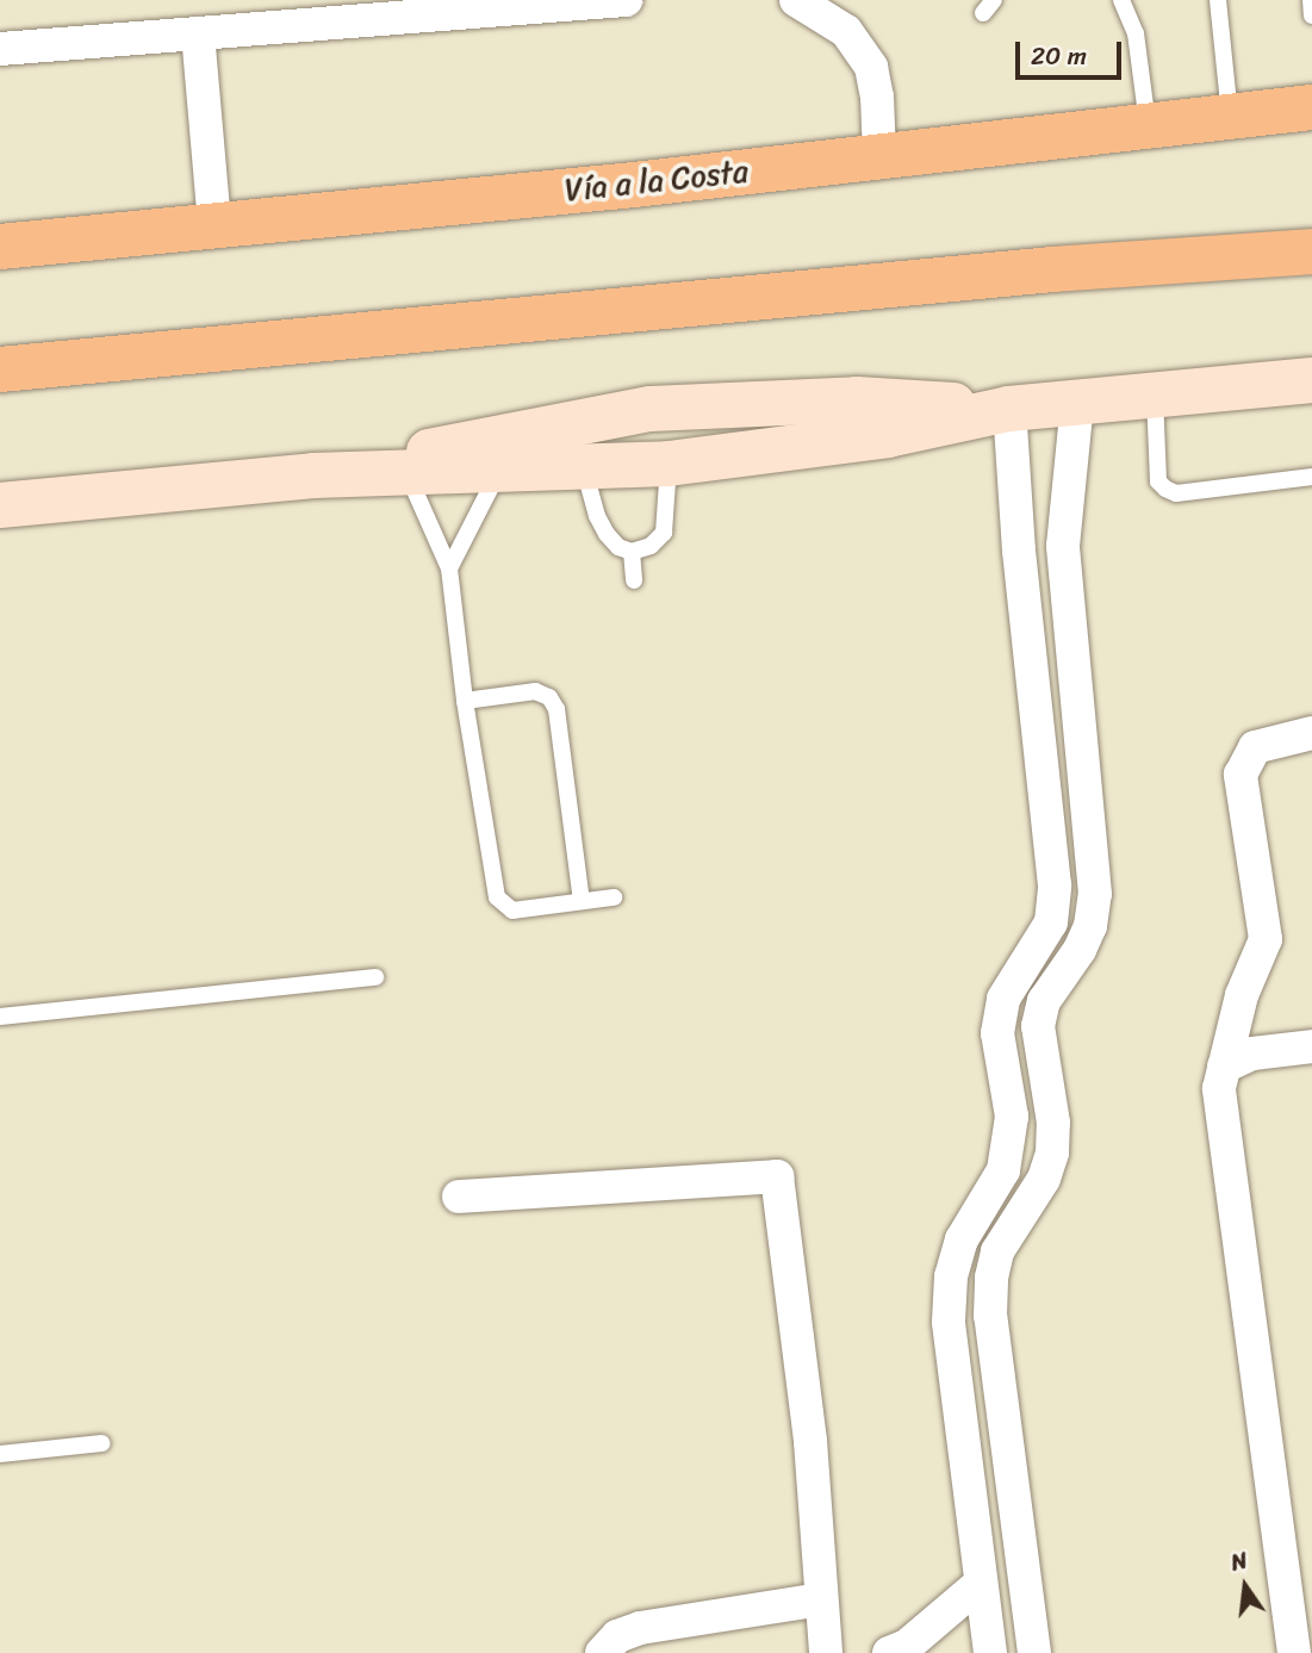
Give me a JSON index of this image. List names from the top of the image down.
{
  "streets": {
    "highway": ["Vía a la Costa"]
  },
  "scale_bar": "20 m",
  "north": "top"
}
